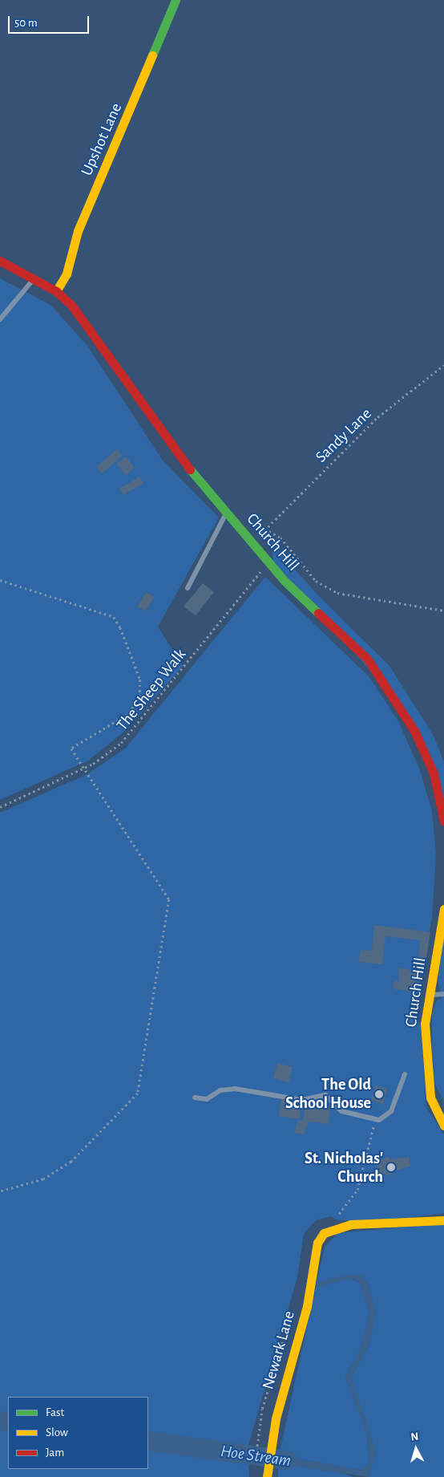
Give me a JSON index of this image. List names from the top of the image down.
{
  "streets": {
    "main road": ["Upshot Lane", "Church Hill", "Newark Lane"],
    "path": ["Sandy Lane", "The Sheep Walk"]
  },
  "crossings": [
    ["Upshot Lane", "Church Hill"],
    ["Church Hill", "The Sheep Walk"]
  ],
  "water": ["Hoe Stream"],
  "places": ["The Old School House", "St. Nicholas' Church"],
  "legend": ["Fast", "Slow", "Jam"],
  "scale_bar": "50 m",
  "north": "top"
}
